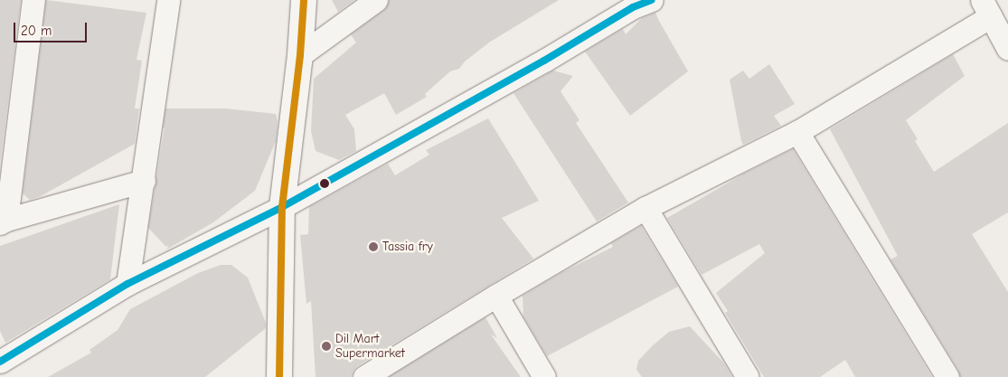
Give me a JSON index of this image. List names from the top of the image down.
{
  "places": ["Tassia fry", "Dil Mart Supermarket"],
  "lines": ["transit line 20"],
  "scale_bar": "20 m"
}
